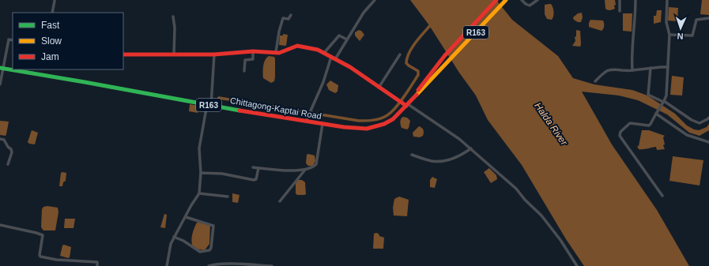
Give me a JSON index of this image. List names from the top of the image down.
{
  "streets": {
    "main road": ["R163", "Chittagong-Kaptai Road"]
  },
  "crossings": [
    ["R163", "Chittagong-Kaptai Road"]
  ],
  "water": ["Halda River"],
  "legend": ["Fast", "Slow", "Jam"],
  "north": "bottom"
}
